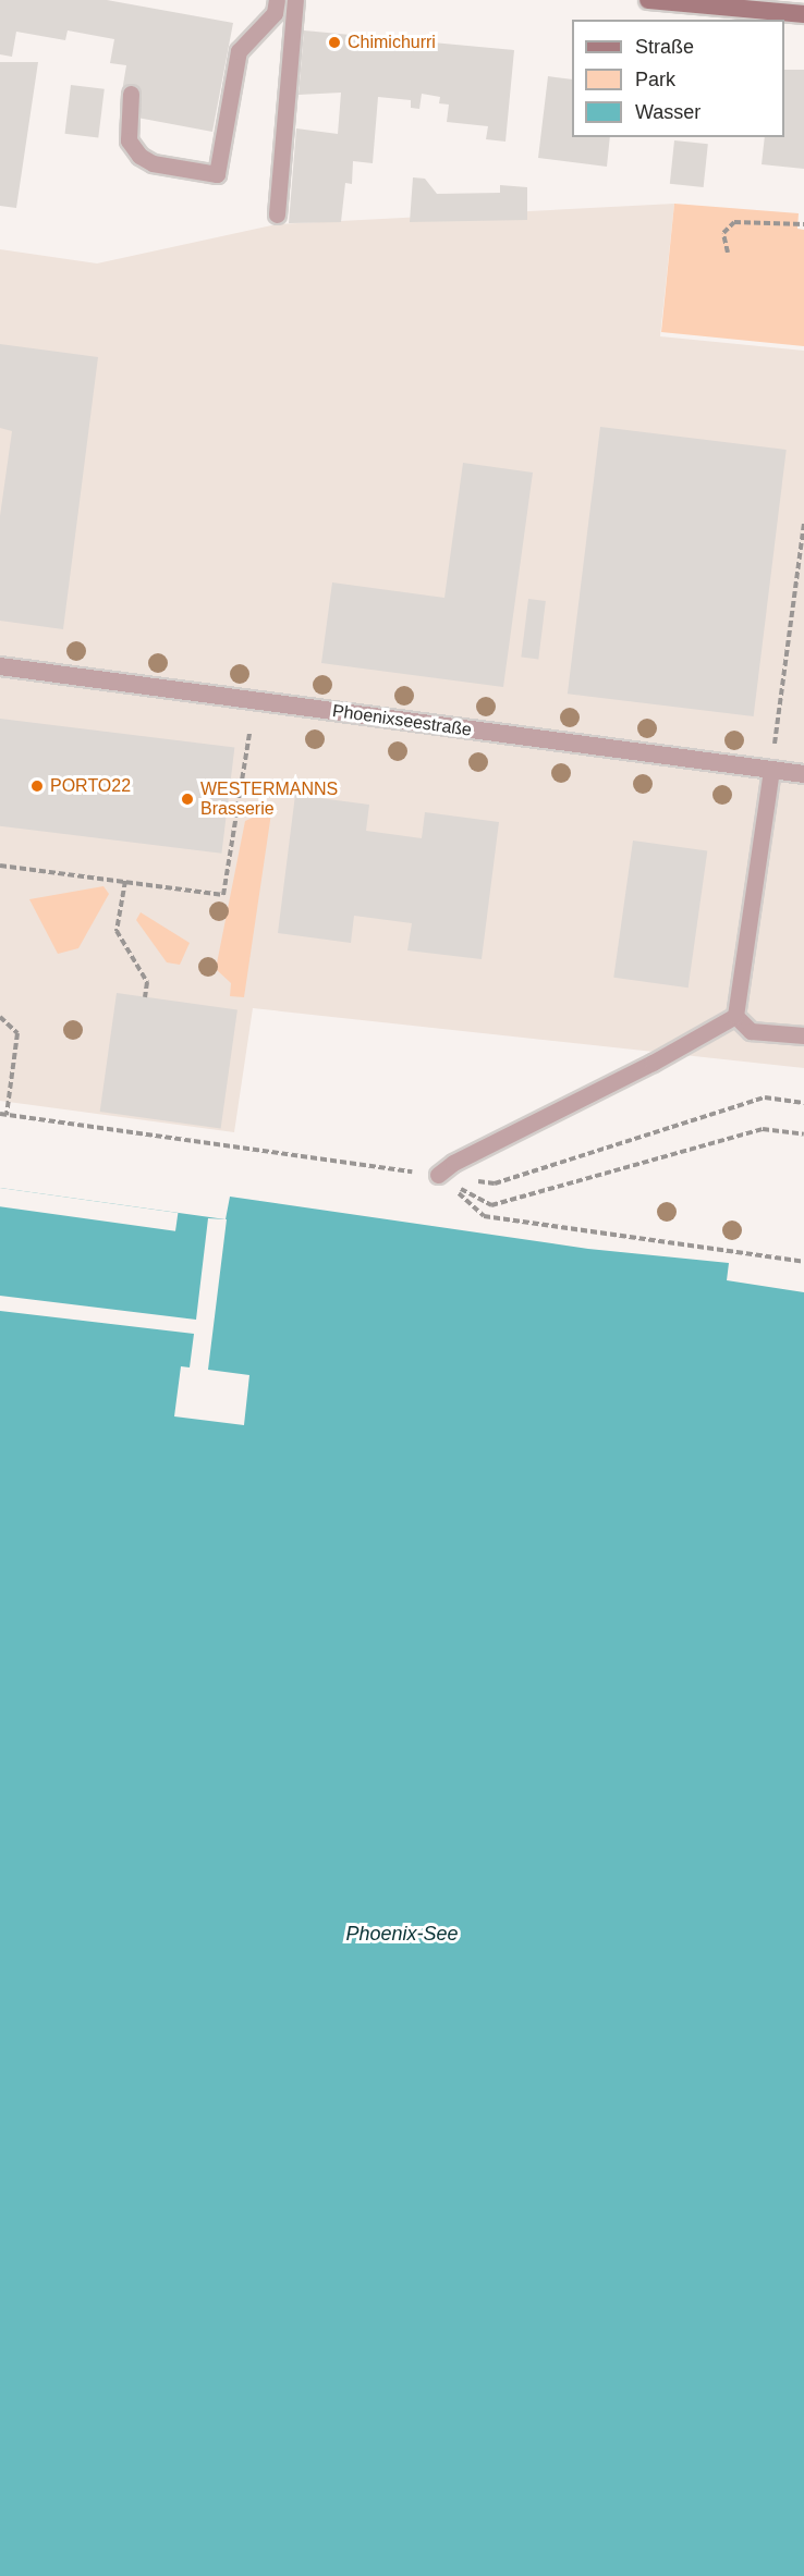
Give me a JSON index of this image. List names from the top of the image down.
{
  "streets": {
    "street": ["Phoenixseestraße"]
  },
  "water": ["Phoenix-See"],
  "places": ["Chimichurri", "PORTO22", "WESTERMANNS Brasserie"],
  "legend": ["Straße", "Park", "Wasser"]
}
